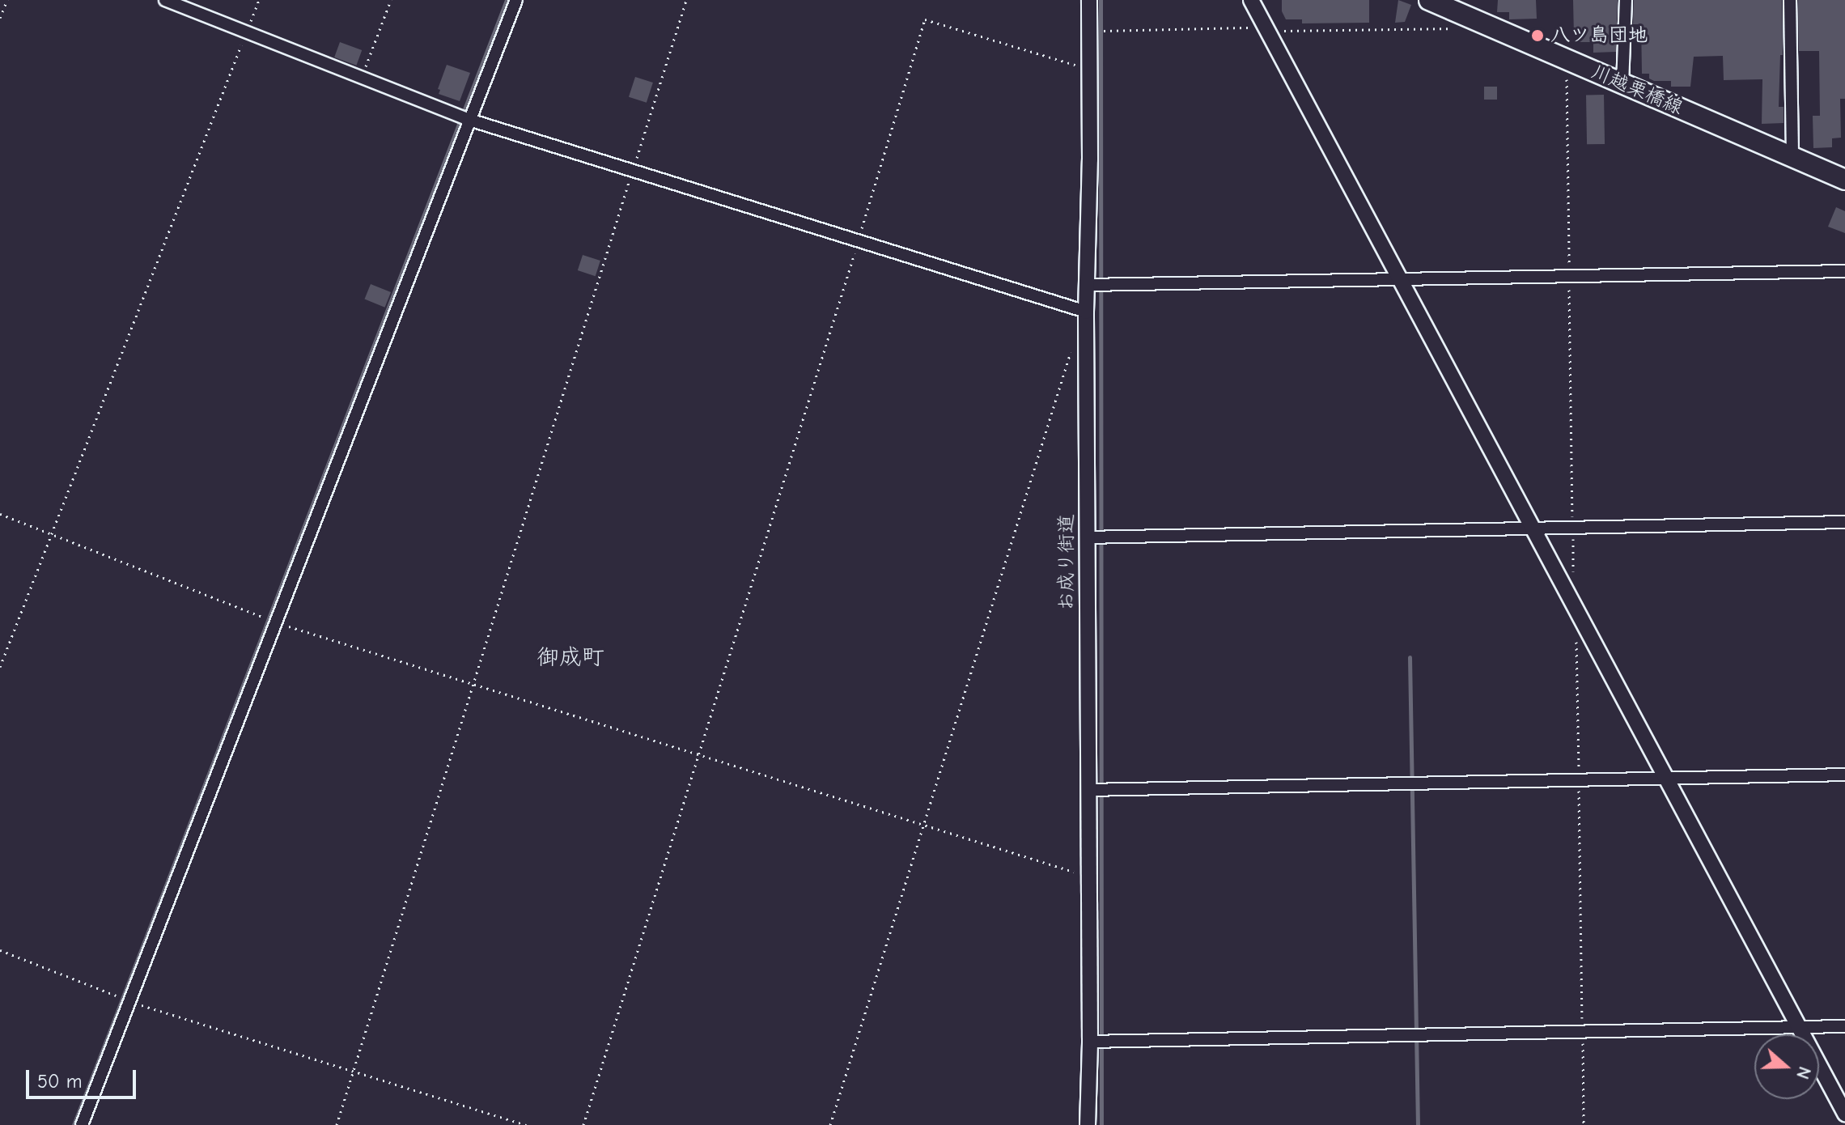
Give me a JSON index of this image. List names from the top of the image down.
{
  "streets": {
    "main road": ["川越栗橋線"],
    "street": ["お成り街道"]
  },
  "districts": ["御成町"],
  "places": ["八ツ島団地"],
  "scale_bar": "50 m",
  "north": "right"
}
